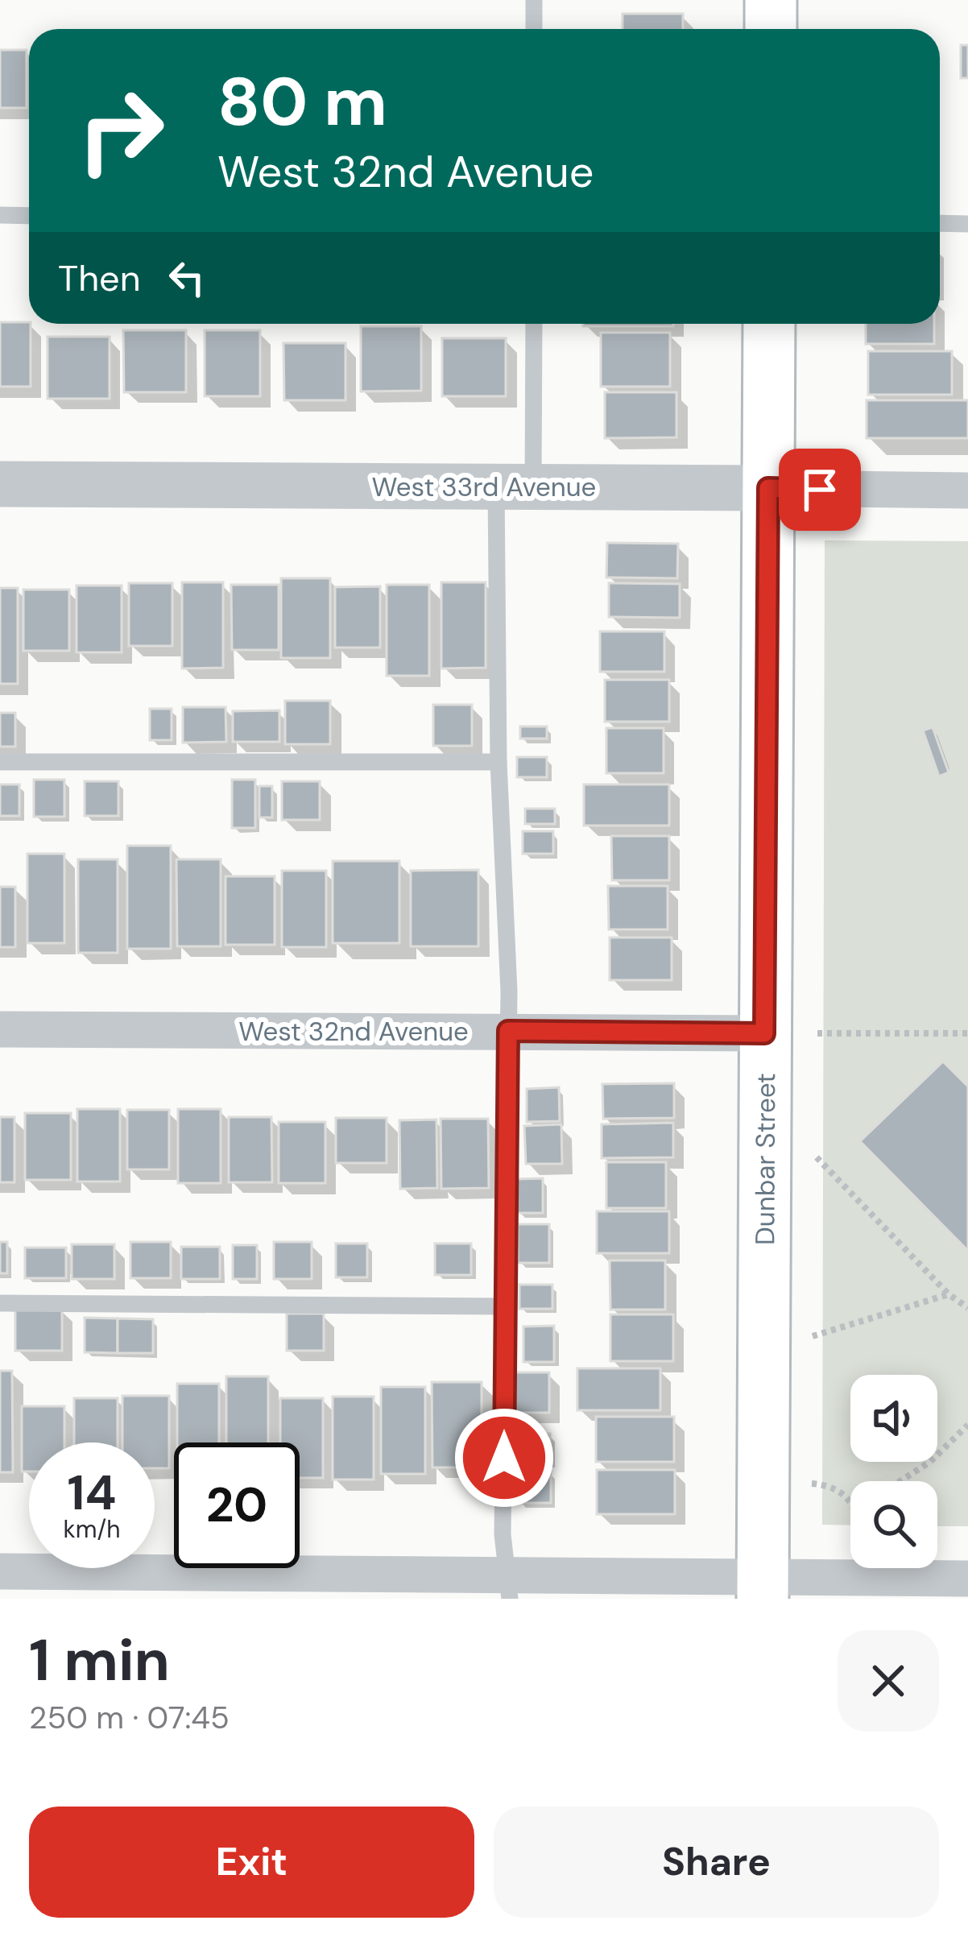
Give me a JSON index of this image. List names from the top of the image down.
{
  "streets": {
    "main road": ["Dunbar Street"],
    "street": ["West 33rd Avenue", "West 32nd Avenue"]
  },
  "crossings": [
    ["West 33rd Avenue", "Dunbar Street"],
    ["West 32nd Avenue", "Dunbar Street"]
  ],
  "page": {
    "turn": ["80 m", "West 32nd Avenue"],
    "then": "Then",
    "speed": "14 km/h",
    "limit": "20",
    "heading": ["1 min", "250 m · 07:45"],
    "buttons": ["Exit", "Share"]
  }
}
